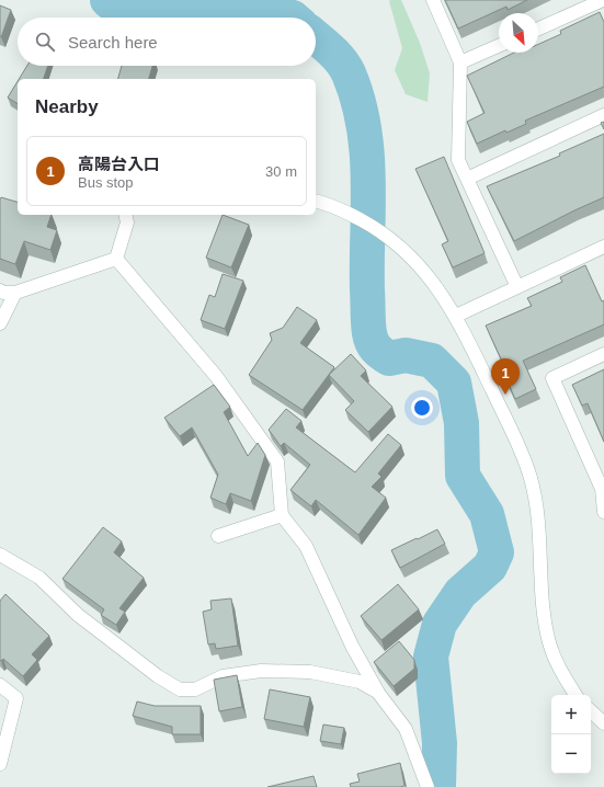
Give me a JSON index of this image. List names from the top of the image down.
{
  "north": "bottom right",
  "page": {
    "search": "Search here",
    "heading": "Nearby",
    "list": [
      {
        "mark": "1",
        "name": "高陽台入口",
        "note": "Bus stop",
        "value": "30 m"
      }
    ],
    "pins": "1",
    "map_buttons": ["+", "−"]
  }
}
